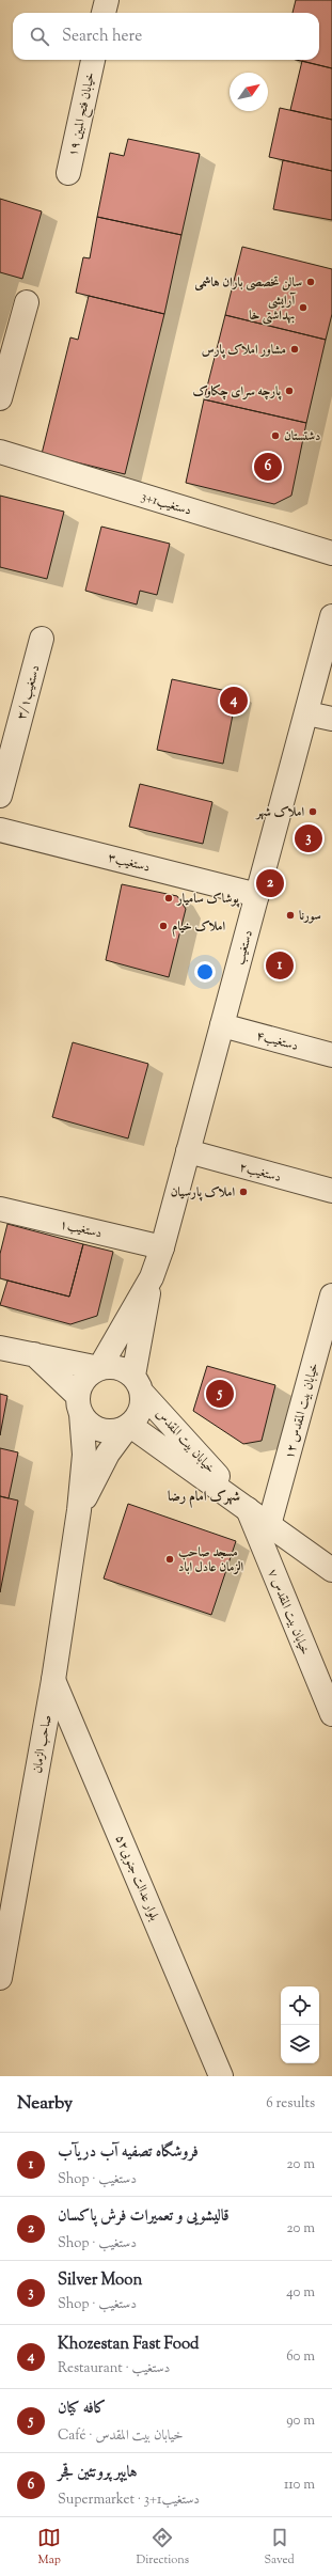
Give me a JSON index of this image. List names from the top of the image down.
{
  "streets": {
    "street": [
      "خیابان فتح المبین ۱۹",
      "3+1دستغیب",
      "۳/۱دستغیب",
      "دستغیب۳",
      "دستغیب",
      "دستغیب۴",
      "۲دستغیب",
      "دستغیب۱",
      "خیابان بیت المقدس ۱۲",
      "خیابان بیت المقدس",
      "خیابان بیت المقدس ۷",
      "صاحب الزمان",
      "بلوار عدالت جنوبی۵۲"
    ]
  },
  "crossings": [
    ["دستغیب۳", "دستغیب"],
    ["دستغیب", "دستغیب۴"],
    ["دستغیب", "۲دستغیب"],
    ["دستغیب", "دستغیب۱"],
    ["خیابان بیت المقدس ۱۲", "خیابان بیت المقدس"],
    ["خیابان بیت المقدس", "خیابان بیت المقدس ۷"],
    ["خیابان بیت المقدس", "صاحب الزمان"],
    ["صاحب الزمان", "بلوار عدالت جنوبی۵۲"]
  ],
  "districts": ["شهرک امام رضا"],
  "places": [
    "سالن تخصصی باران هاشمی",
    "آرایشی بهداشتی خا",
    "مشاور املاک پارس",
    "پارچه سرای چکاوک",
    "دشتستان",
    "املاک شهر",
    "پوشاک سامیار",
    "سورنا",
    "املاک خیام",
    "املاک پارسیان",
    "مسجد صاحب الزمان عادل اباد"
  ],
  "north": "top right",
  "page": {
    "search": "Search here",
    "pins": [
      "6",
      "4",
      "3",
      "2",
      "1",
      "5"
    ],
    "heading": ["Nearby", "6 results"],
    "list": [
      {
        "mark": "1",
        "name": "فروشگاه تصفیه آب دریآب",
        "note": "Shop · دستغیب",
        "value": "20 m"
      },
      {
        "mark": "2",
        "name": "قالیشویی و تعمیرات فرش پاکسان",
        "note": "Shop · دستغیب",
        "value": "20 m"
      },
      {
        "mark": "3",
        "name": "Silver Moon",
        "note": "Shop · دستغیب",
        "value": "40 m"
      },
      {
        "mark": "4",
        "name": "Khozestan Fast Food",
        "note": "Restaurant · دستغیب",
        "value": "60 m"
      },
      {
        "mark": "5",
        "name": "کافه کیان",
        "note": "Café · خیابان بیت المقدس",
        "value": "90 m"
      },
      {
        "mark": "6",
        "name": "هایپر پروتئین قجر",
        "note": "Supermarket · 3+1دستغیب",
        "value": "110 m"
      }
    ],
    "nav": ["Map", "Directions", "Saved"]
  }
}
